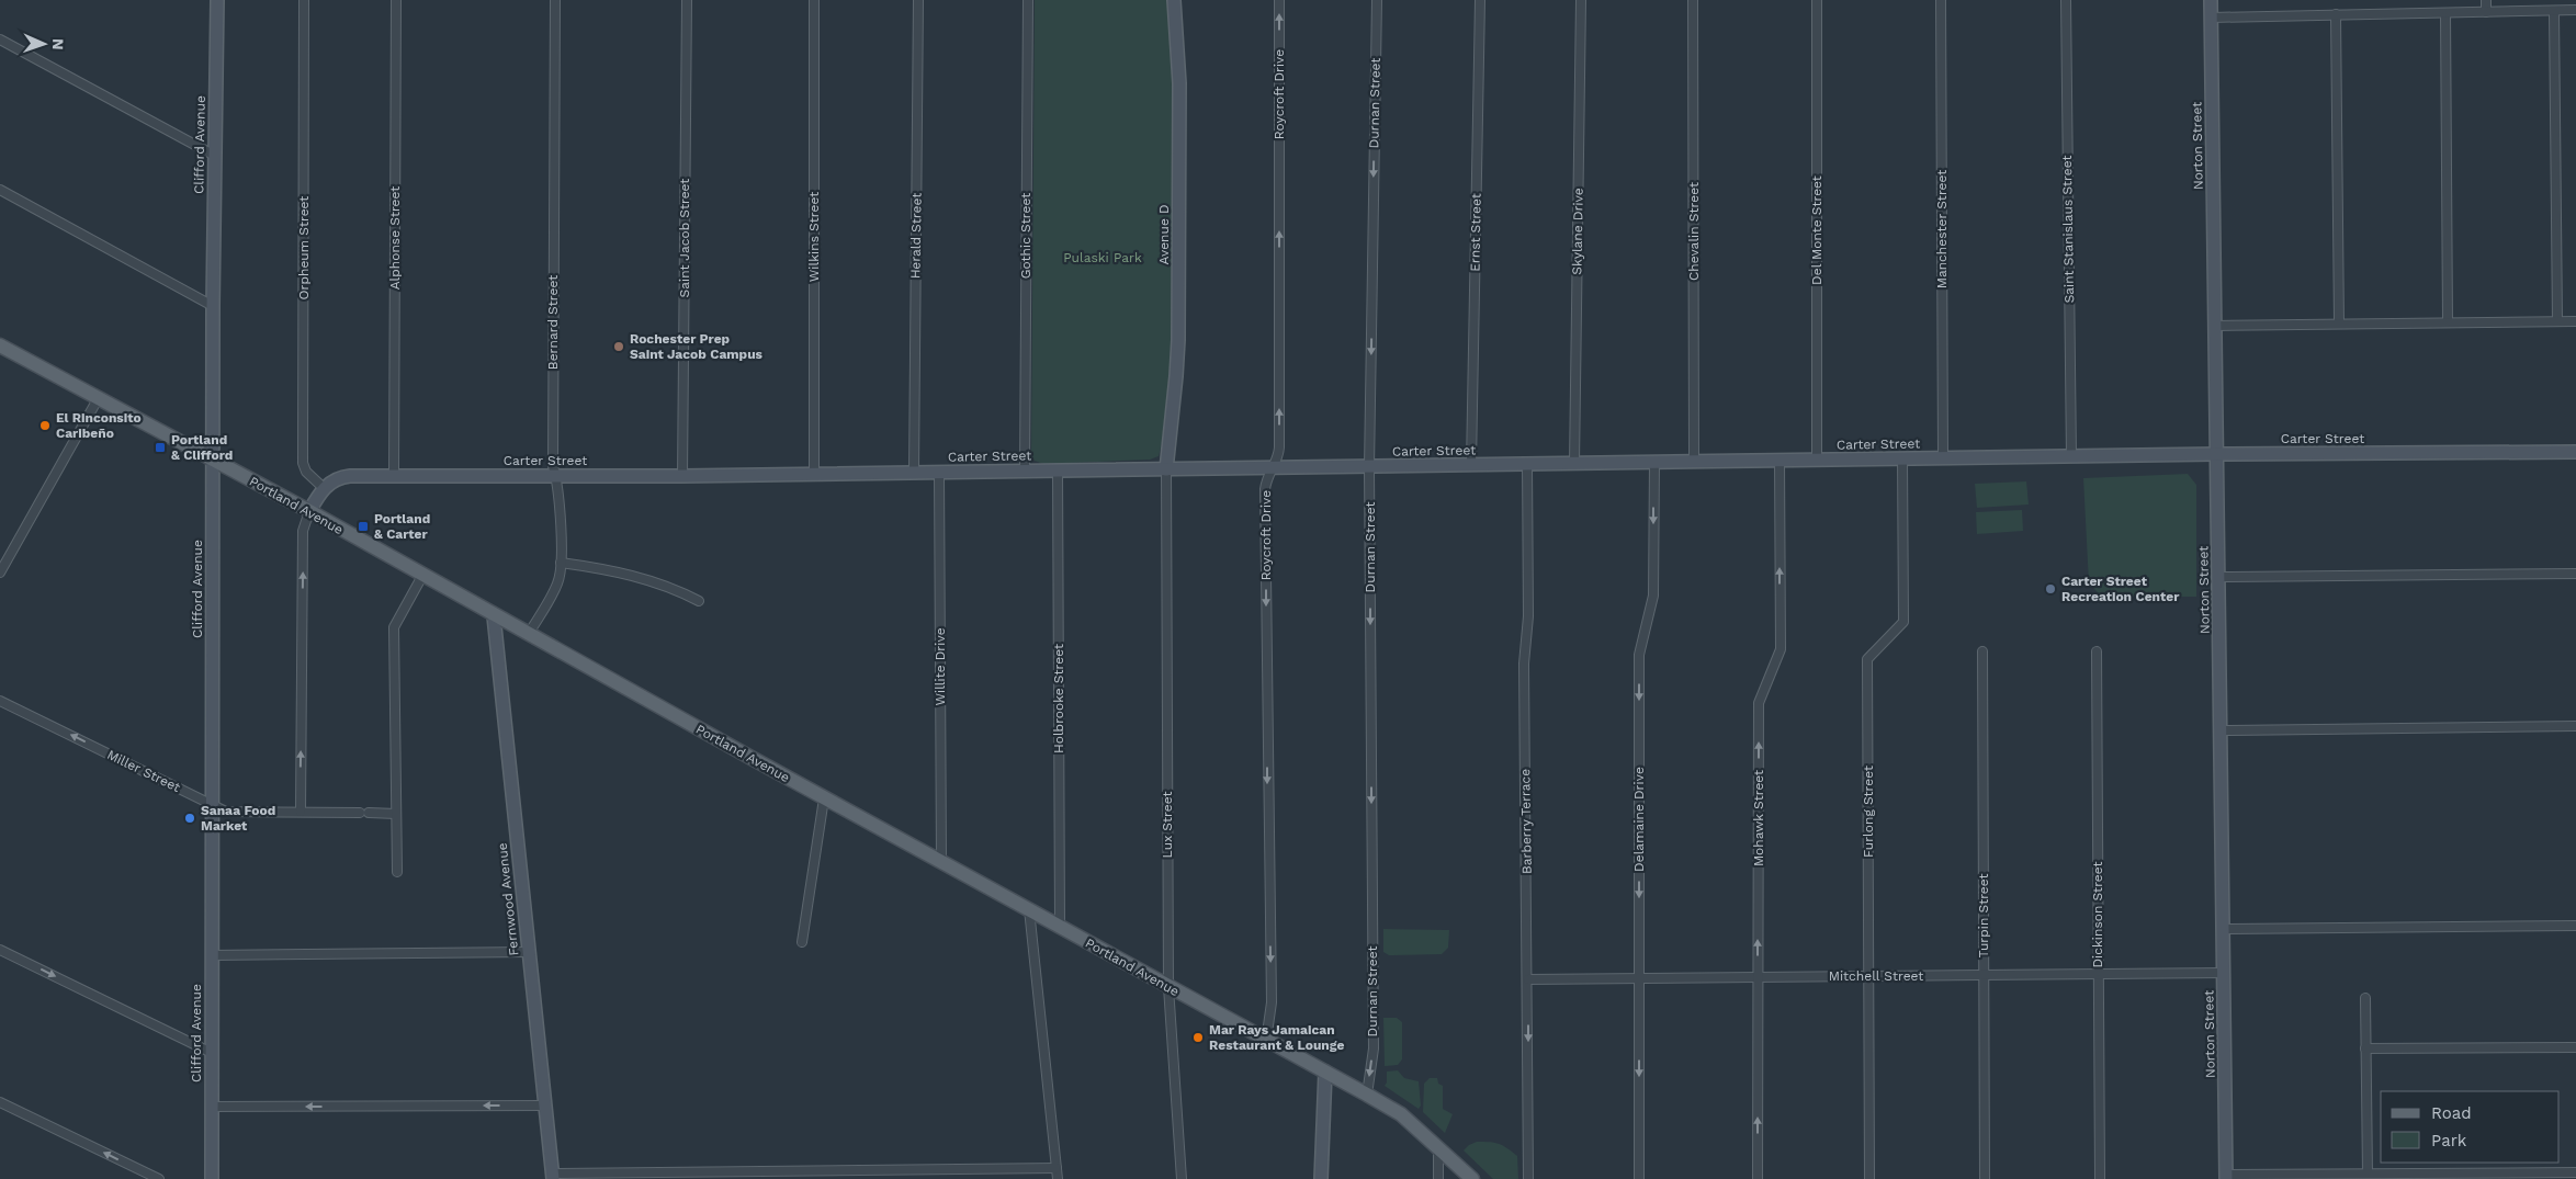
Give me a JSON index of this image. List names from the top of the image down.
{
  "streets": {
    "main road": [
      "Clifford Avenue",
      "Norton Street",
      "Avenue D",
      "Carter Street",
      "Portland Avenue",
      "Fernwood Avenue"
    ],
    "street": [
      "Roycroft Drive",
      "Durnan Street",
      "Manchester Street",
      "Saint Stanislaus Street",
      "Del Monte Street",
      "Skylane Drive",
      "Chevalin Street",
      "Ernst Street",
      "Herald Street",
      "Gothic Street",
      "Wilkins Street",
      "Alphonse Street",
      "Saint Jacob Street",
      "Orpheum Street",
      "Bernard Street",
      "Willite Drive",
      "Holbrooke Street",
      "Miller Street",
      "Furlong Street",
      "Mohawk Street",
      "Delamaine Drive",
      "Barberry Terrace",
      "Lux Street",
      "Dickinson Street",
      "Turpin Street",
      "Mitchell Street"
    ]
  },
  "crossings": [
    ["Roycroft Drive", "Carter Street"],
    ["Roycroft Drive", "Portland Avenue"],
    ["Durnan Street", "Carter Street"],
    ["Durnan Street", "Portland Avenue"],
    ["Clifford Avenue", "Portland Avenue"],
    ["Clifford Avenue", "Miller Street"],
    ["Norton Street", "Carter Street"],
    ["Norton Street", "Mitchell Street"],
    ["Manchester Street", "Carter Street"],
    ["Saint Stanislaus Street", "Carter Street"],
    ["Del Monte Street", "Carter Street"],
    ["Skylane Drive", "Carter Street"],
    ["Chevalin Street", "Carter Street"],
    ["Ernst Street", "Carter Street"],
    ["Avenue D", "Carter Street"],
    ["Avenue D", "Lux Street"],
    ["Herald Street", "Carter Street"],
    ["Gothic Street", "Carter Street"],
    ["Wilkins Street", "Carter Street"],
    ["Alphonse Street", "Carter Street"],
    ["Saint Jacob Street", "Carter Street"],
    ["Orpheum Street", "Carter Street"],
    ["Bernard Street", "Carter Street"],
    ["Bernard Street", "Portland Avenue"],
    ["Carter Street", "Willite Drive"],
    ["Carter Street", "Holbrooke Street"],
    ["Carter Street", "Furlong Street"],
    ["Carter Street", "Mohawk Street"],
    ["Carter Street", "Delamaine Drive"],
    ["Carter Street", "Barberry Terrace"],
    ["Carter Street", "Lux Street"],
    ["Portland Avenue", "Willite Drive"],
    ["Portland Avenue", "Holbrooke Street"],
    ["Portland Avenue", "Lux Street"],
    ["Portland Avenue", "Fernwood Avenue"],
    ["Furlong Street", "Mitchell Street"],
    ["Mohawk Street", "Mitchell Street"],
    ["Delamaine Drive", "Mitchell Street"],
    ["Barberry Terrace", "Mitchell Street"],
    ["Dickinson Street", "Mitchell Street"],
    ["Turpin Street", "Mitchell Street"]
  ],
  "one_way": [
    "Durnan Street",
    "Miller Street",
    "Mohawk Street",
    "Delamaine Drive"
  ],
  "parks": ["Pulaski Park"],
  "places": {
    "other": [
      "Rochester Prep Saint Jacob Campus",
      "El Rinconsito Caribeño",
      "Carter Street Recreation Center",
      "Sanaa Food Market",
      "Mar Rays Jamaican Restaurant & Lounge"
    ],
    "transit": ["Portland & Clifford", "Portland & Carter"]
  },
  "legend": ["Road", "Park"],
  "north": "right"
}
